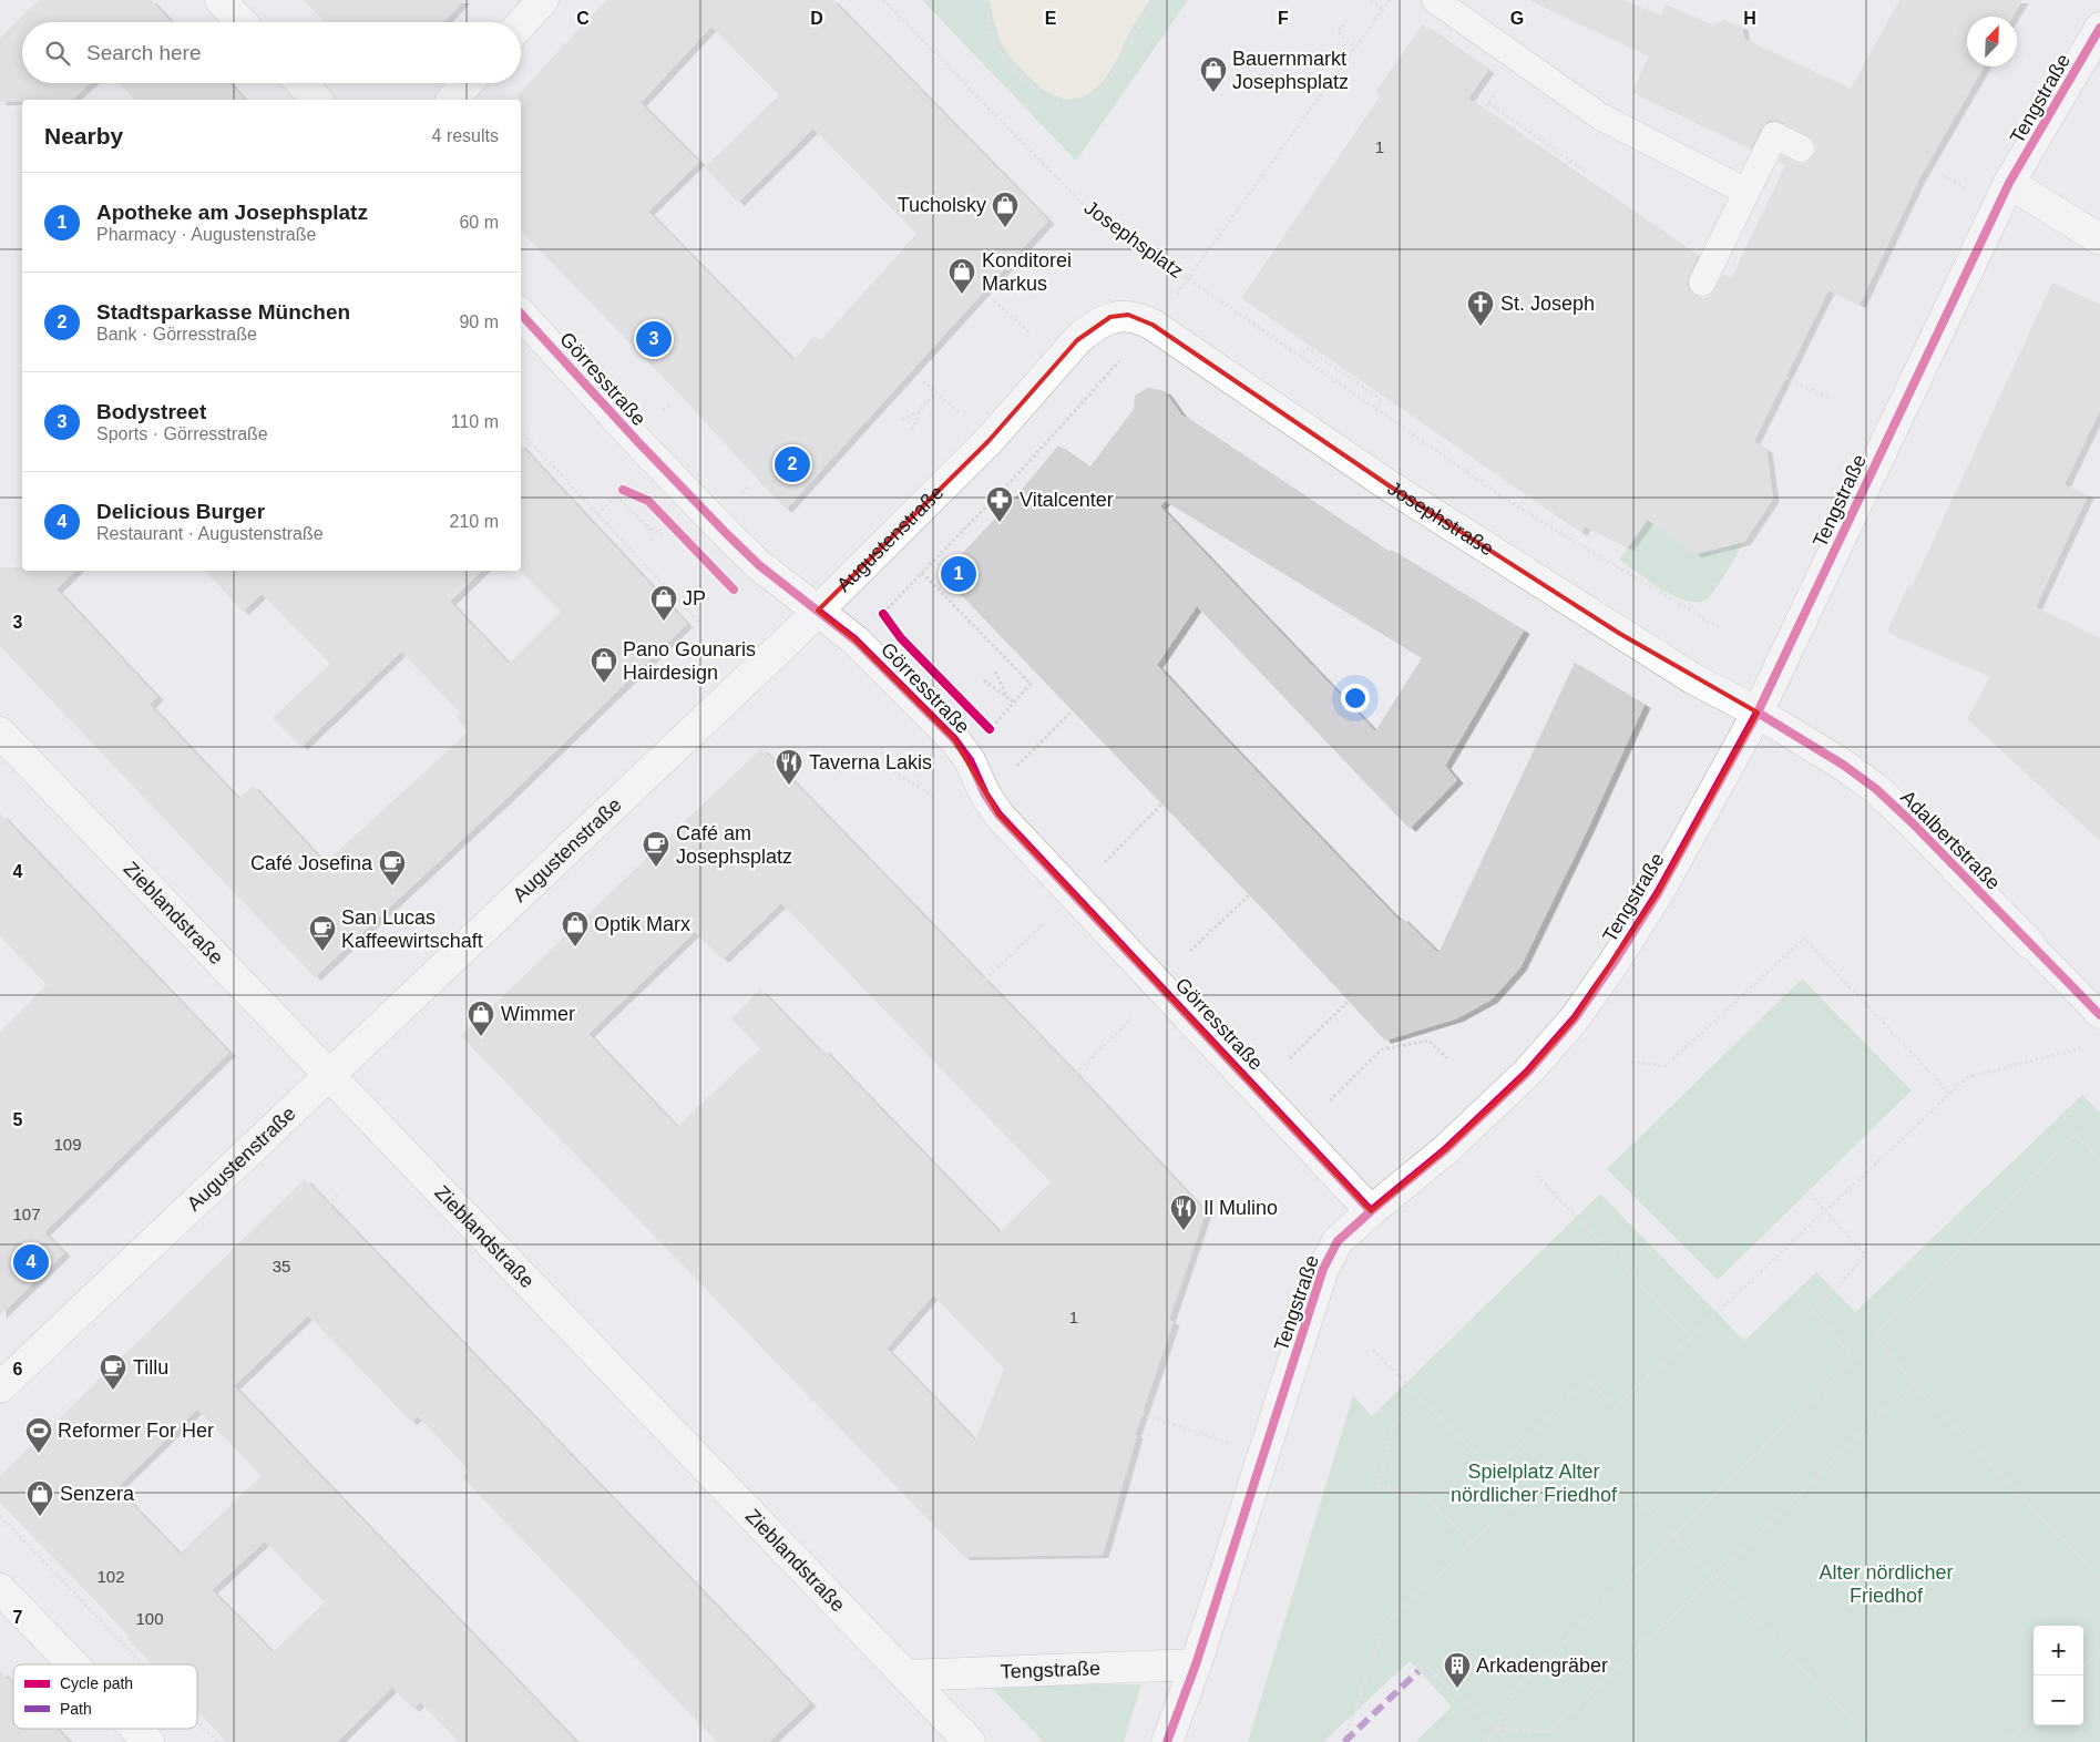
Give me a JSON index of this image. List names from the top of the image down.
{
  "streets": {
    "street": [
      "Tengstraße",
      "Görresstraße",
      "Josephstraße",
      "Augustenstraße",
      "Adalbertstraße",
      "Zieblandstraße"
    ],
    "path": ["Josephsplatz"]
  },
  "crossings": [
    ["Tengstraße", "Görresstraße"],
    ["Tengstraße", "Josephstraße"],
    ["Tengstraße", "Adalbertstraße"],
    ["Tengstraße", "Zieblandstraße"],
    ["Görresstraße", "Augustenstraße"],
    ["Josephstraße", "Augustenstraße"],
    ["Josephstraße", "Adalbertstraße"],
    ["Augustenstraße", "Zieblandstraße"]
  ],
  "parks": ["Spielplatz Alter nördlicher Friedhof", "Alter nördlicher Friedhof"],
  "places": {
    "shop": [
      "Bauernmarkt Josephsplatz",
      "Tucholsky",
      "Konditorei Markus",
      "JP",
      "Pano Gounaris Hairdesign",
      "Optik Marx",
      "Wimmer",
      "Senzera"
    ],
    "church": ["St. Joseph"],
    "pharmacy": ["Vitalcenter"],
    "restaurant": ["Taverna Lakis", "Il Mulino"],
    "cafe": [
      "Café am Josephsplatz",
      "Café Josefina",
      "San Lucas Kaffeewirtschaft",
      "Tillu"
    ],
    "sports": ["Reformer For Her"],
    "building": ["Arkadengräber"]
  },
  "house_numbers": [
    "1",
    "109",
    "107",
    "35",
    "1",
    "102",
    "100"
  ],
  "legend": ["Cycle path", "Path"],
  "north": "top right",
  "page": {
    "search": "Search here",
    "heading": ["Nearby", "4 results"],
    "list": [
      {
        "mark": "1",
        "name": "Apotheke am Josephsplatz",
        "note": "Pharmacy · Augustenstraße",
        "value": "60 m"
      },
      {
        "mark": "2",
        "name": "Stadtsparkasse München",
        "note": "Bank · Görresstraße",
        "value": "90 m"
      },
      {
        "mark": "3",
        "name": "Bodystreet",
        "note": "Sports · Görresstraße",
        "value": "110 m"
      },
      {
        "mark": "4",
        "name": "Delicious Burger",
        "note": "Restaurant · Augustenstraße",
        "value": "210 m"
      }
    ],
    "pins": [
      "3",
      "2",
      "1",
      "4"
    ],
    "map_buttons": ["+", "−"]
  },
  "grid": {
    "columns": [
      "C",
      "D",
      "E",
      "F",
      "G",
      "H"
    ],
    "rows": [
      "3",
      "4",
      "5",
      "6",
      "7"
    ]
  }
}
